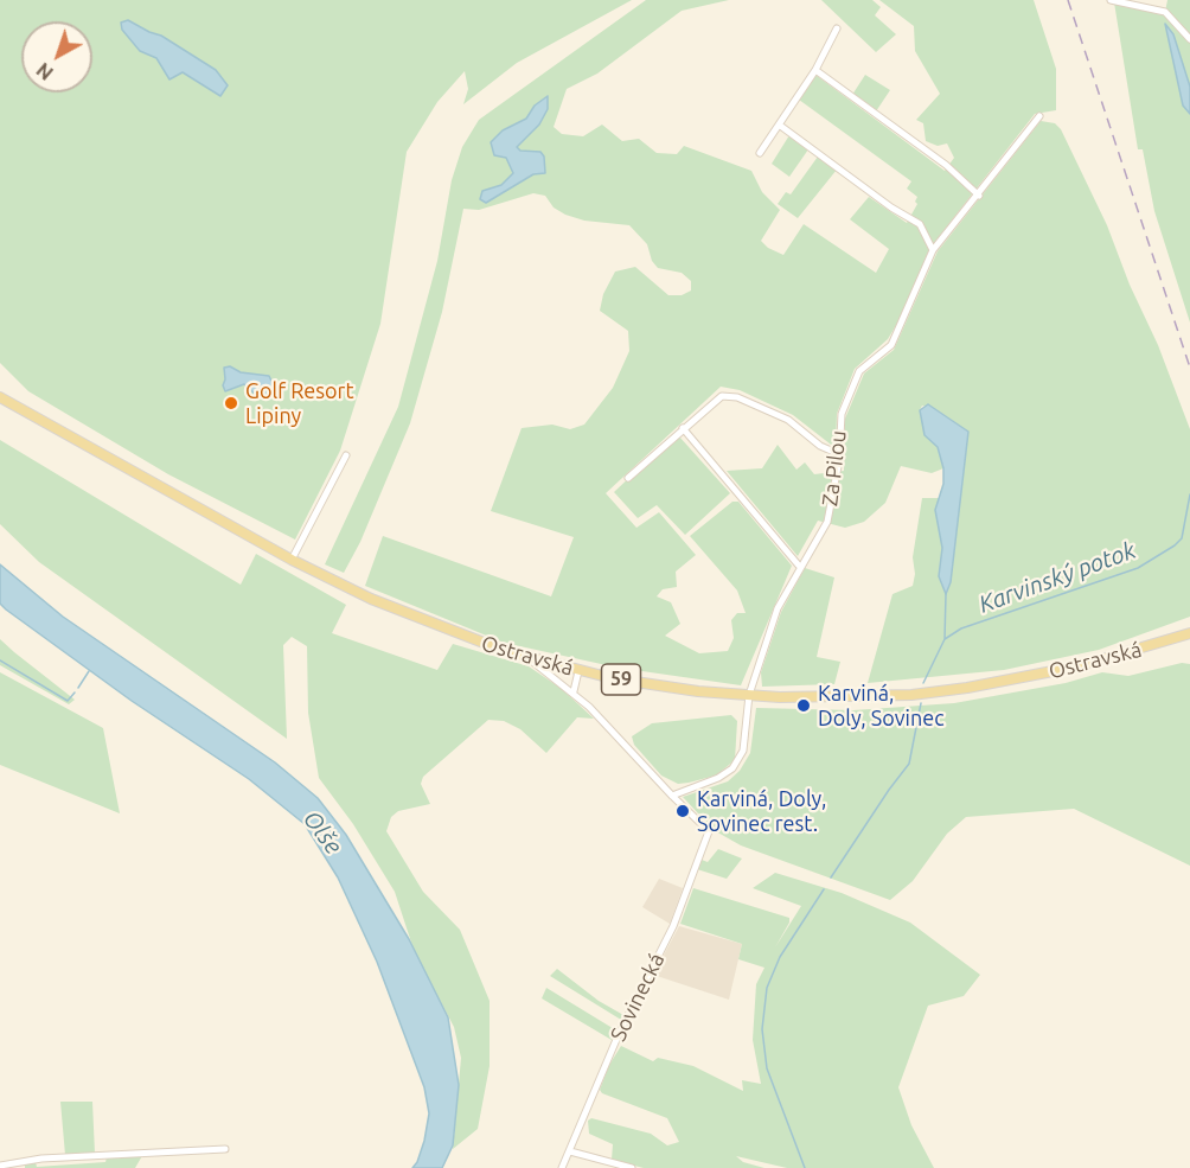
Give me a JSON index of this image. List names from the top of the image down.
{
  "streets": {
    "main road": ["Ostravská", "59"],
    "street": ["Za Pilou", "Sovinecká"]
  },
  "crossings": [
    ["Za Pilou", "Ostravská"],
    ["Ostravská", "Sovinecká"]
  ],
  "water": ["Karvinský potok", "Olše"],
  "places": ["Golf Resort Lipiny", "Karviná, Doly, Sovinec", "Karviná, Doly, Sovinec rest."],
  "north": "bottom left"
}
